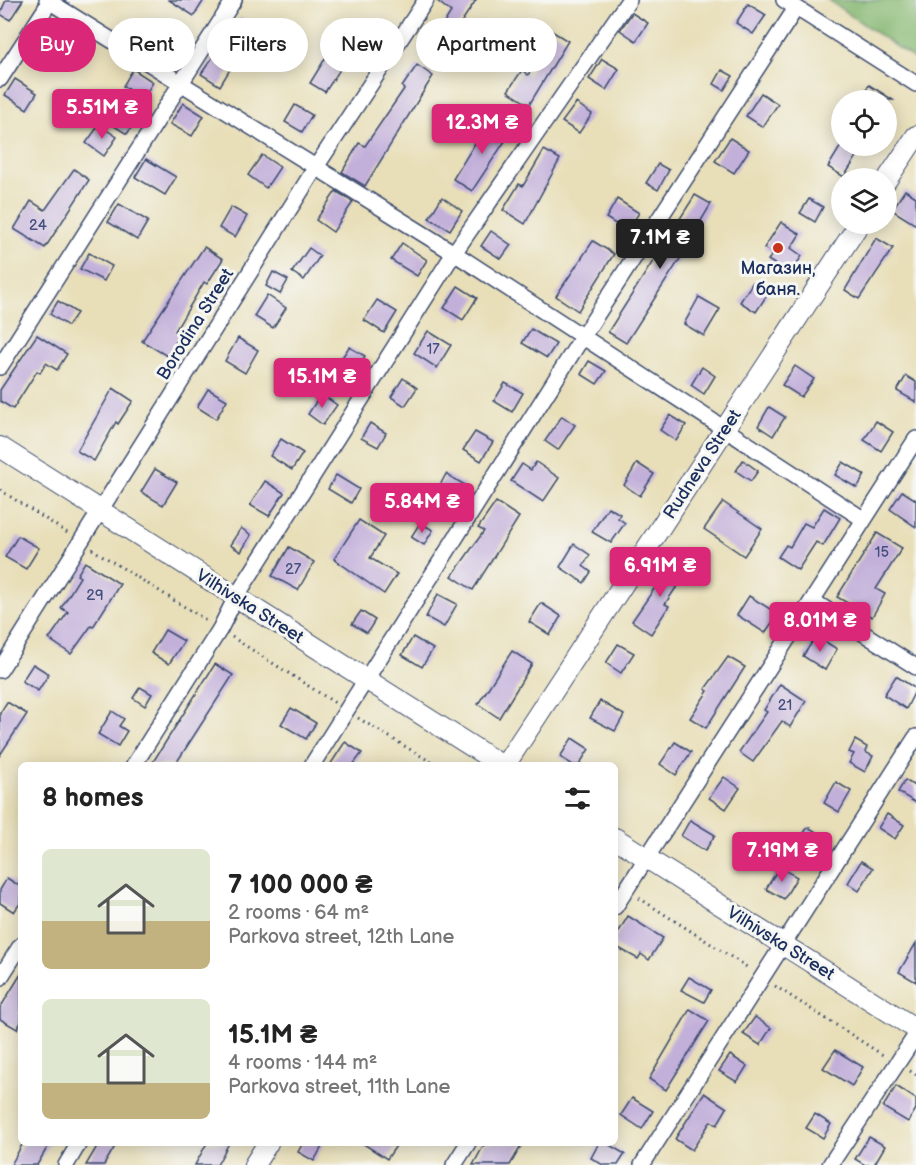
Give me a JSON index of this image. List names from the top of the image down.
{
  "streets": {
    "street": ["Borodina Street", "Rudneva Street", "Vilhivska Street"]
  },
  "crossings": [
    ["Borodina Street", "Vilhivska Street"]
  ],
  "places": ["Магазин, баня."],
  "house_numbers": [
    "24",
    "17",
    "15",
    "27",
    "29",
    "21"
  ],
  "page": {
    "chip": [
      "Buy",
      "Rent",
      "Filters",
      "New",
      "Apartment"
    ],
    "price": [
      "5.51M ₴",
      "12.3M ₴",
      "7.1M ₴",
      "15.1M ₴",
      "5.84M ₴",
      "6.91M ₴",
      "8.01M ₴",
      "7.19M ₴"
    ],
    "heading": "8 homes",
    "list": [
      {
        "name": "7 100 000 ₴",
        "note": "2 rooms · 64 m² · Parkova street, 12th Lane"
      },
      {
        "name": "15.1M ₴",
        "note": "4 rooms · 144 m² · Parkova street, 11th Lane"
      }
    ]
  }
}
